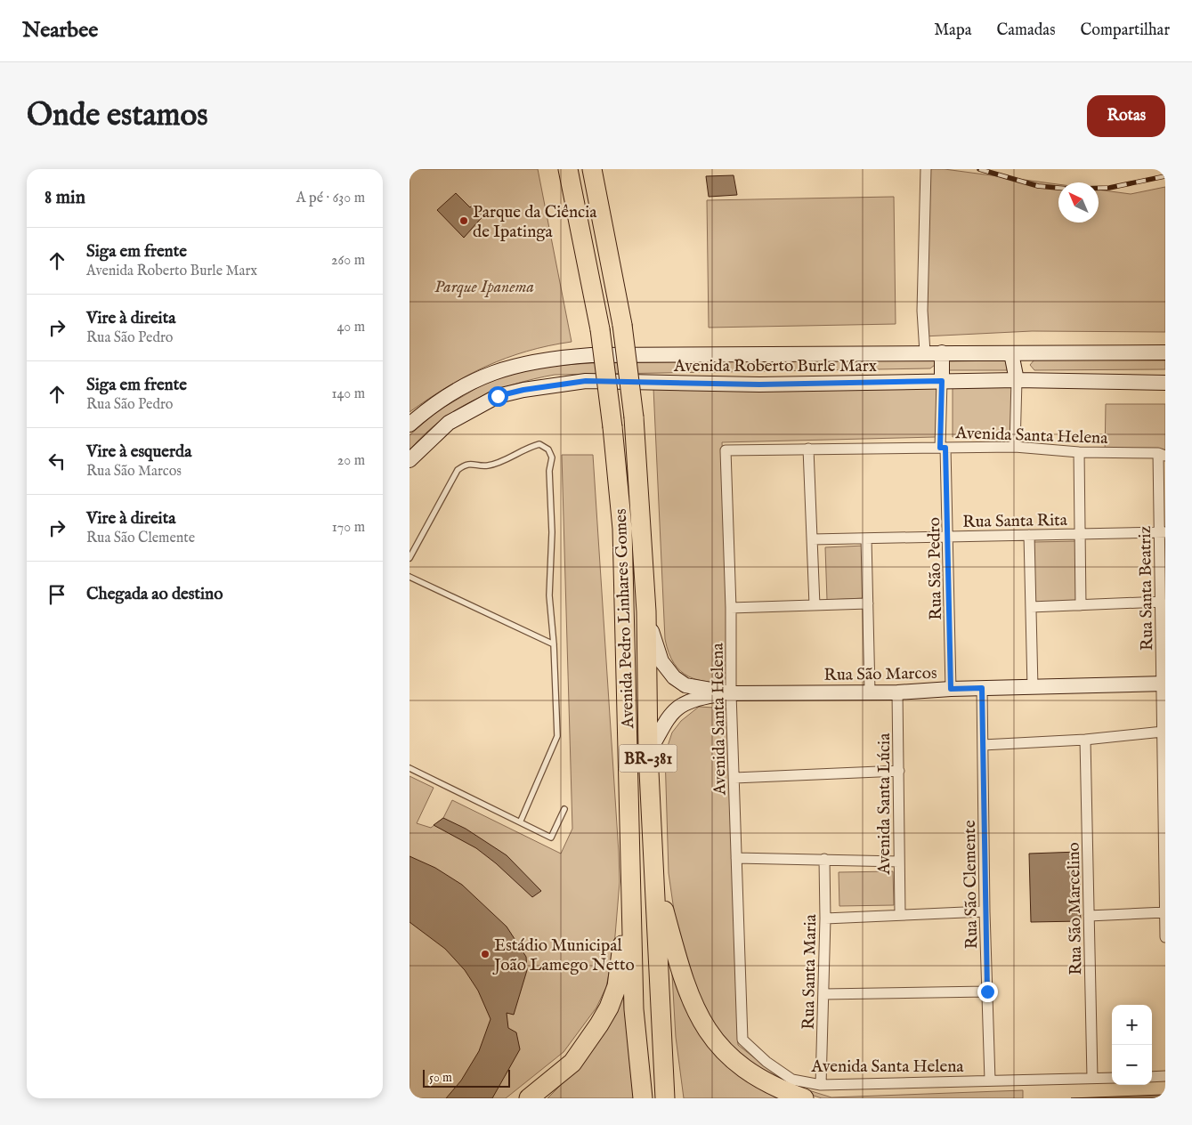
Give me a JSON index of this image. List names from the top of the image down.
{
  "streets": {
    "highway": ["Avenida Pedro Linhares Gomes", "BR-381"],
    "main road": ["Avenida Roberto Burle Marx", "Rua São Marcos"],
    "street": [
      "Avenida Santa Helena",
      "Rua Santa Rita",
      "Rua São Pedro",
      "Rua Santa Beatriz",
      "Avenida Santa Lúcia",
      "Rua São Clemente",
      "Rua São Marcelino",
      "Rua Santa Maria"
    ]
  },
  "crossings": [
    ["Avenida Roberto Burle Marx", "Rua São Pedro"],
    ["Avenida Santa Helena", "Rua São Pedro"],
    ["Avenida Santa Helena", "Rua Santa Beatriz"],
    ["Avenida Santa Helena", "Rua São Marcos"],
    ["Avenida Santa Helena", "Rua São Clemente"],
    ["Avenida Santa Helena", "Rua São Marcelino"],
    ["Avenida Santa Helena", "Rua Santa Maria"],
    ["Rua Santa Rita", "Rua São Pedro"],
    ["Rua Santa Rita", "Rua Santa Beatriz"],
    ["Rua São Pedro", "Rua São Marcos"],
    ["Rua Santa Beatriz", "Rua São Marcos"],
    ["Rua São Marcos", "Avenida Santa Lúcia"],
    ["Rua São Marcos", "Rua São Clemente"]
  ],
  "parks": ["Parque Ipanema"],
  "places": ["Parque da Ciência de Ipatinga", "Estádio Municipal João Lamego Netto"],
  "scale_bar": "50 m",
  "north": "top left",
  "page": {
    "header": "Nearbee",
    "nav": ["Mapa", "Camadas", "Compartilhar"],
    "buttons": "Rotas",
    "title": "Onde estamos",
    "heading": ["8 min", "A pé · 630 m"],
    "list": [
      ["Siga em frente", "Avenida Roberto Burle Marx", "260 m"],
      ["Vire à direita", "Rua São Pedro", "40 m"],
      ["Siga em frente", "Rua São Pedro", "140 m"],
      ["Vire à esquerda", "Rua São Marcos", "20 m"],
      ["Vire à direita", "Rua São Clemente", "170 m"],
      "Chegada ao destino"
    ],
    "map_buttons": ["+", "−"],
    "scale": "50 m"
  }
}
